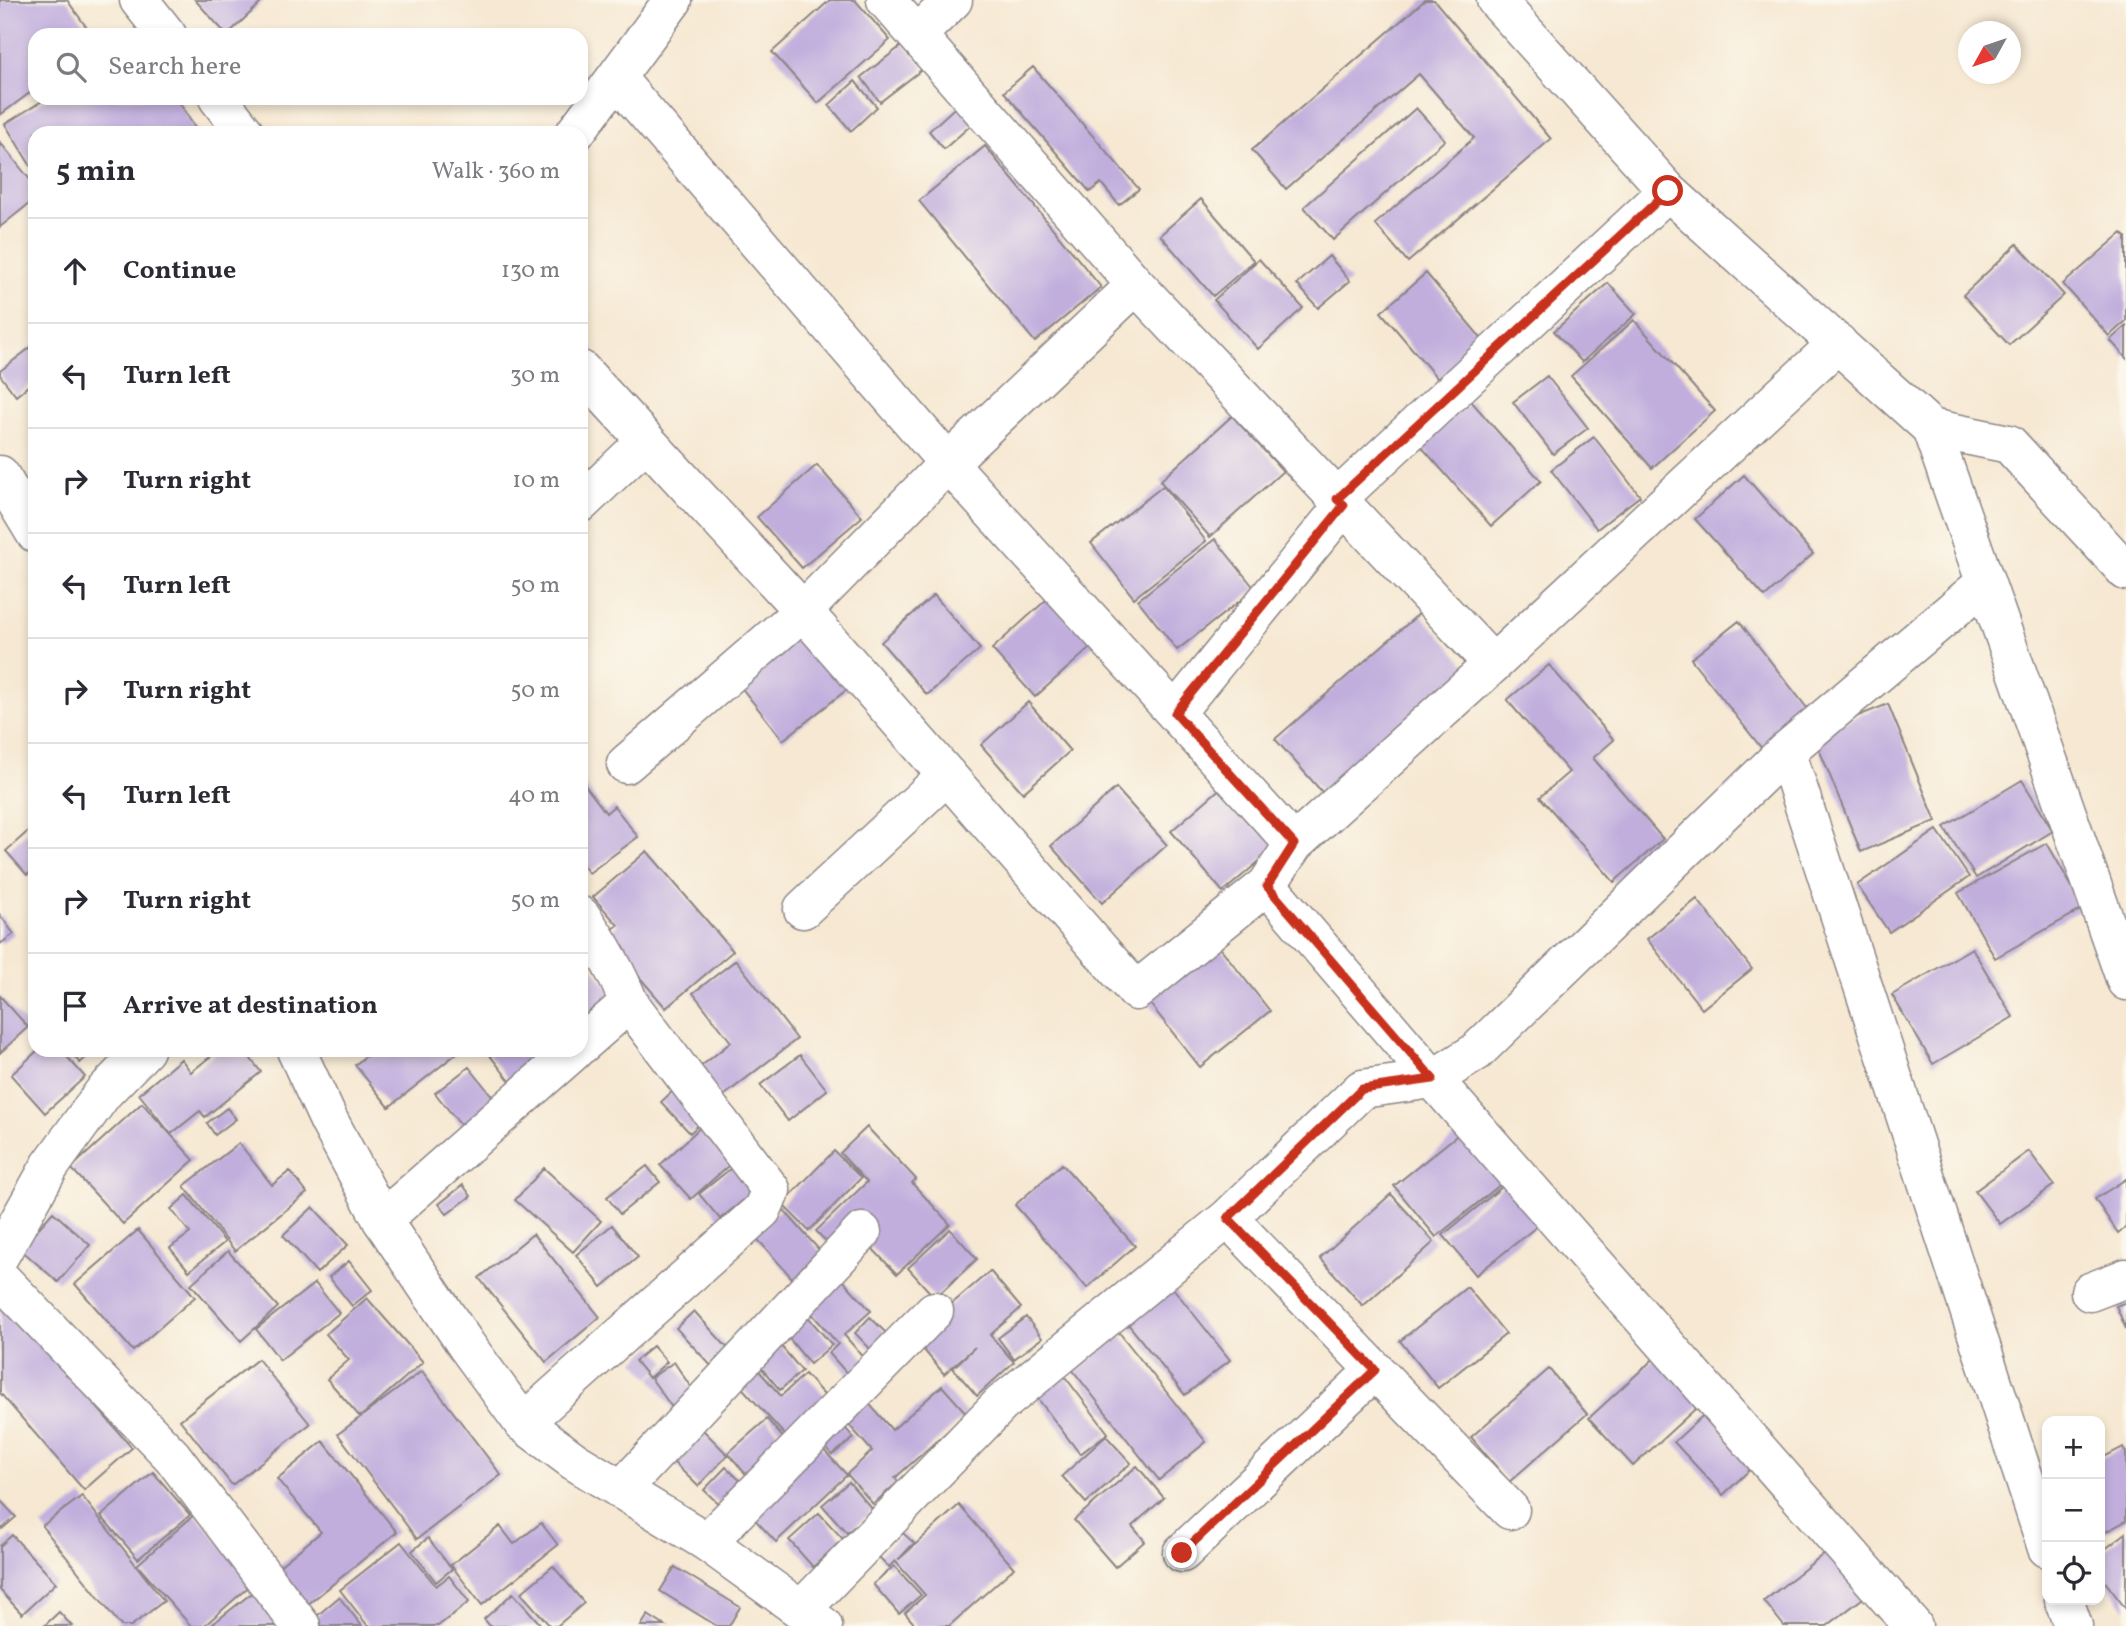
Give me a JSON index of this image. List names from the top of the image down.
{
  "north": "bottom left",
  "page": {
    "search": "Search here",
    "heading": ["5 min", "Walk · 360 m"],
    "list": [
      ["Continue", "130 m"],
      ["Turn left", "30 m"],
      ["Turn right", "10 m"],
      ["Turn left", "50 m"],
      ["Turn right", "50 m"],
      ["Turn left", "40 m"],
      ["Turn right", "50 m"],
      "Arrive at destination"
    ],
    "map_buttons": ["+", "−"]
  }
}
